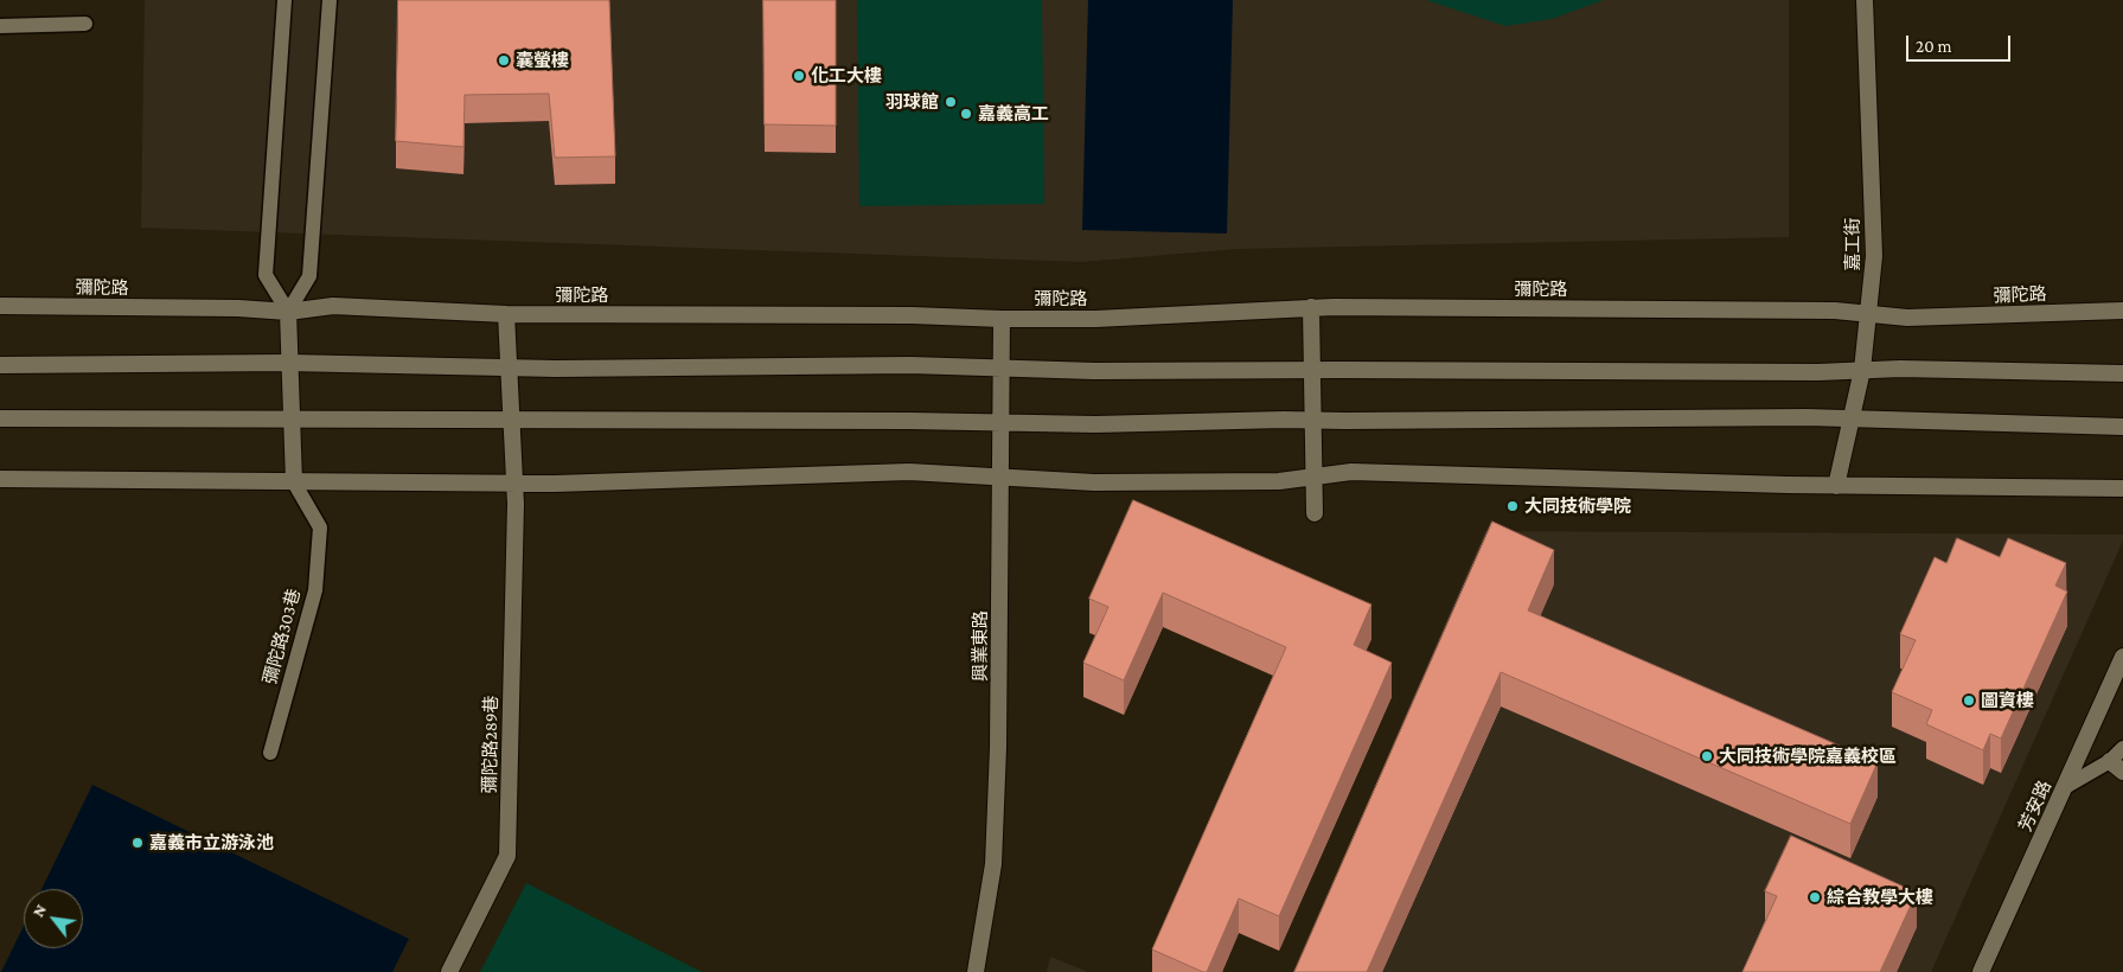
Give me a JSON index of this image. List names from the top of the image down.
{
  "streets": {
    "street": [
      "嘉工街",
      "彌陀路",
      "興業東路",
      "彌陀路289巷",
      "芳安路"
    ],
    "lane": ["彌陀路303巷"]
  },
  "crossings": [
    ["嘉工街", "彌陀路"],
    ["彌陀路", "興業東路"],
    ["彌陀路", "彌陀路289巷"]
  ],
  "places": [
    "囊螢樓",
    "化工大樓",
    "羽球館",
    "嘉義高工",
    "大同技術學院",
    "圖資樓",
    "大同技術學院嘉義校區",
    "嘉義市立游泳池",
    "綜合教學大樓"
  ],
  "scale_bar": "20 m",
  "north": "top left"
}
